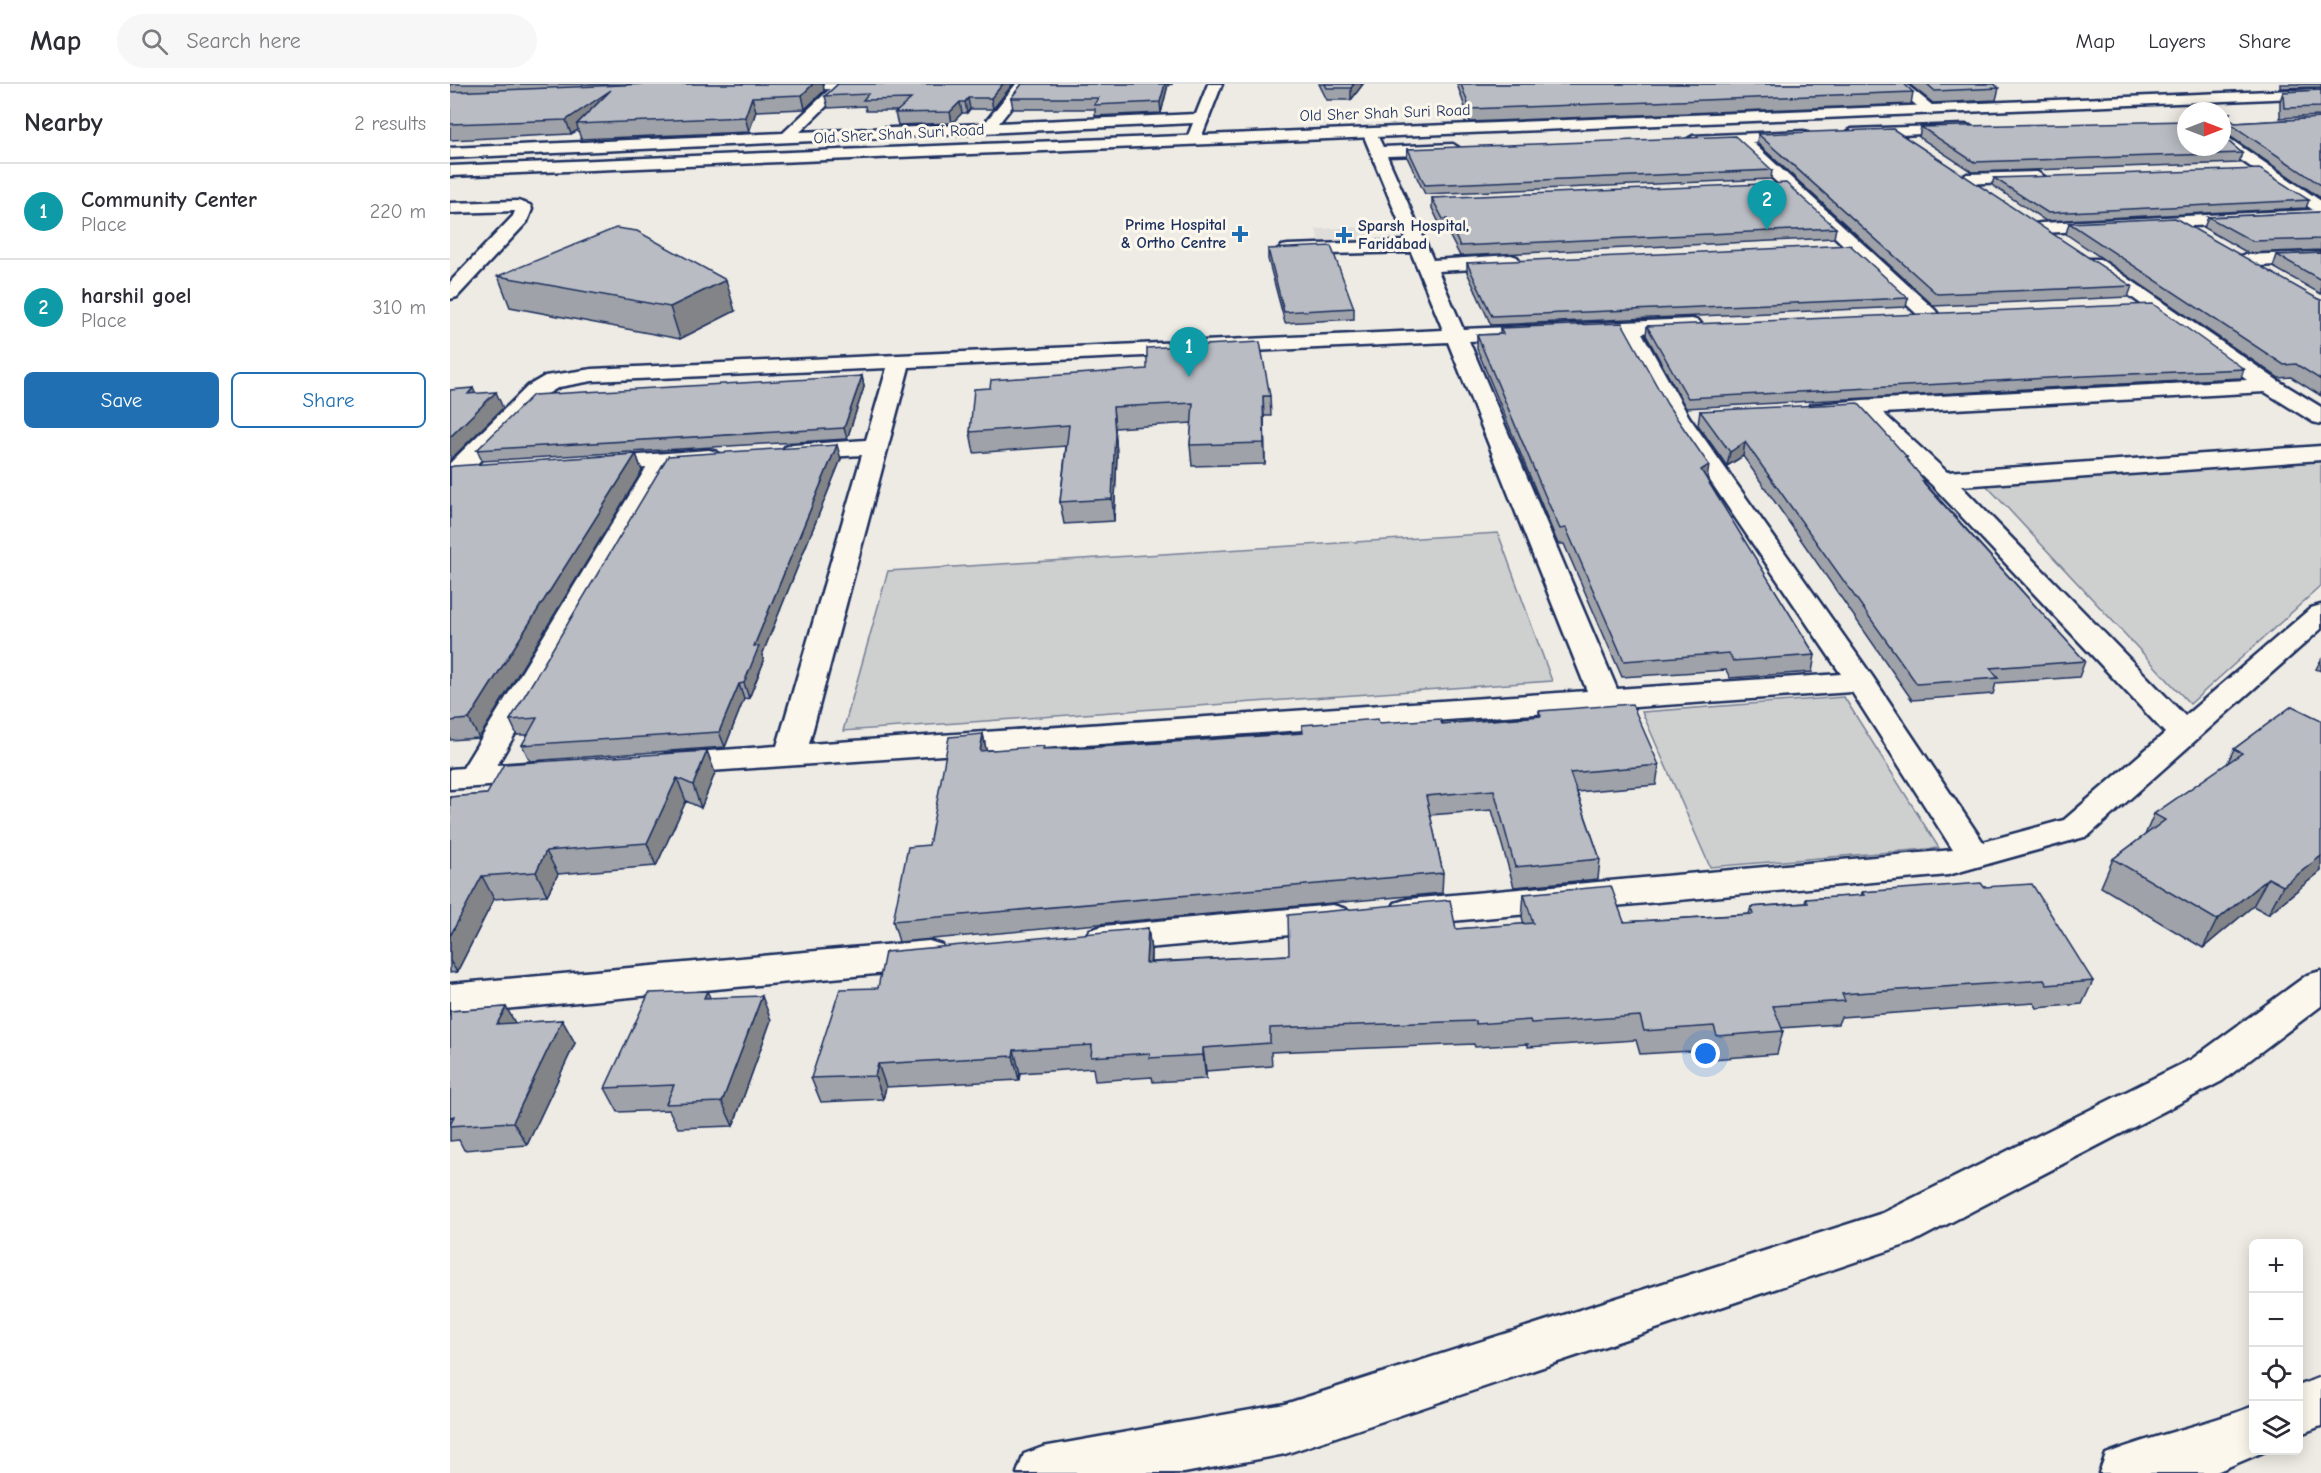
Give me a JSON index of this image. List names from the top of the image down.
{
  "streets": {
    "main road": ["Old Sher Shah Suri Road"]
  },
  "places": {
    "health": ["Prime Hospital & Ortho Centre", "Sparsh Hospital, Faridabad"]
  },
  "north": "right",
  "page": {
    "header": "Map",
    "search": "Search here",
    "nav": ["Map", "Layers", "Share"],
    "heading": ["Nearby", "2 results"],
    "list": [
      {
        "mark": "1",
        "name": "Community Center",
        "note": "Place",
        "value": "220 m"
      },
      {
        "mark": "2",
        "name": "harshil goel",
        "note": "Place",
        "value": "310 m"
      }
    ],
    "pins": ["2", "1"],
    "buttons": ["Save", "Share"],
    "map_buttons": ["+", "−"]
  }
}
